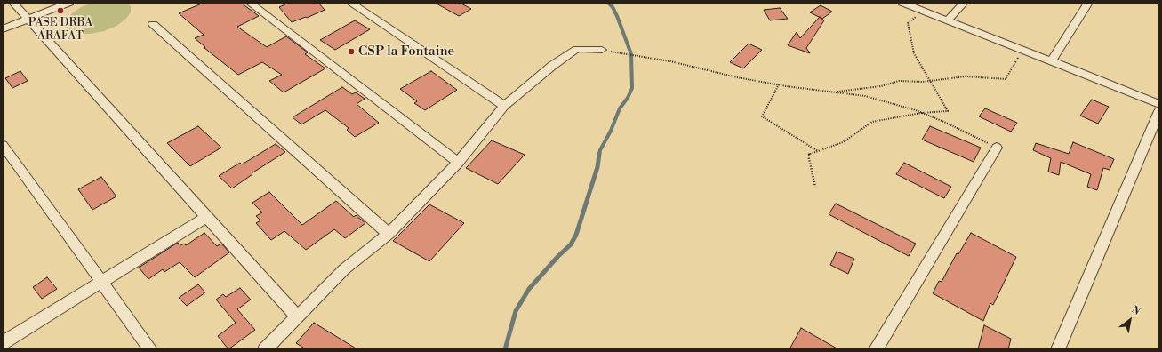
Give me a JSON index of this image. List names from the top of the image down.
{
  "places": ["PASE DRBA ARAFAT", "CSP la Fontaine"],
  "north": "top right"
}
